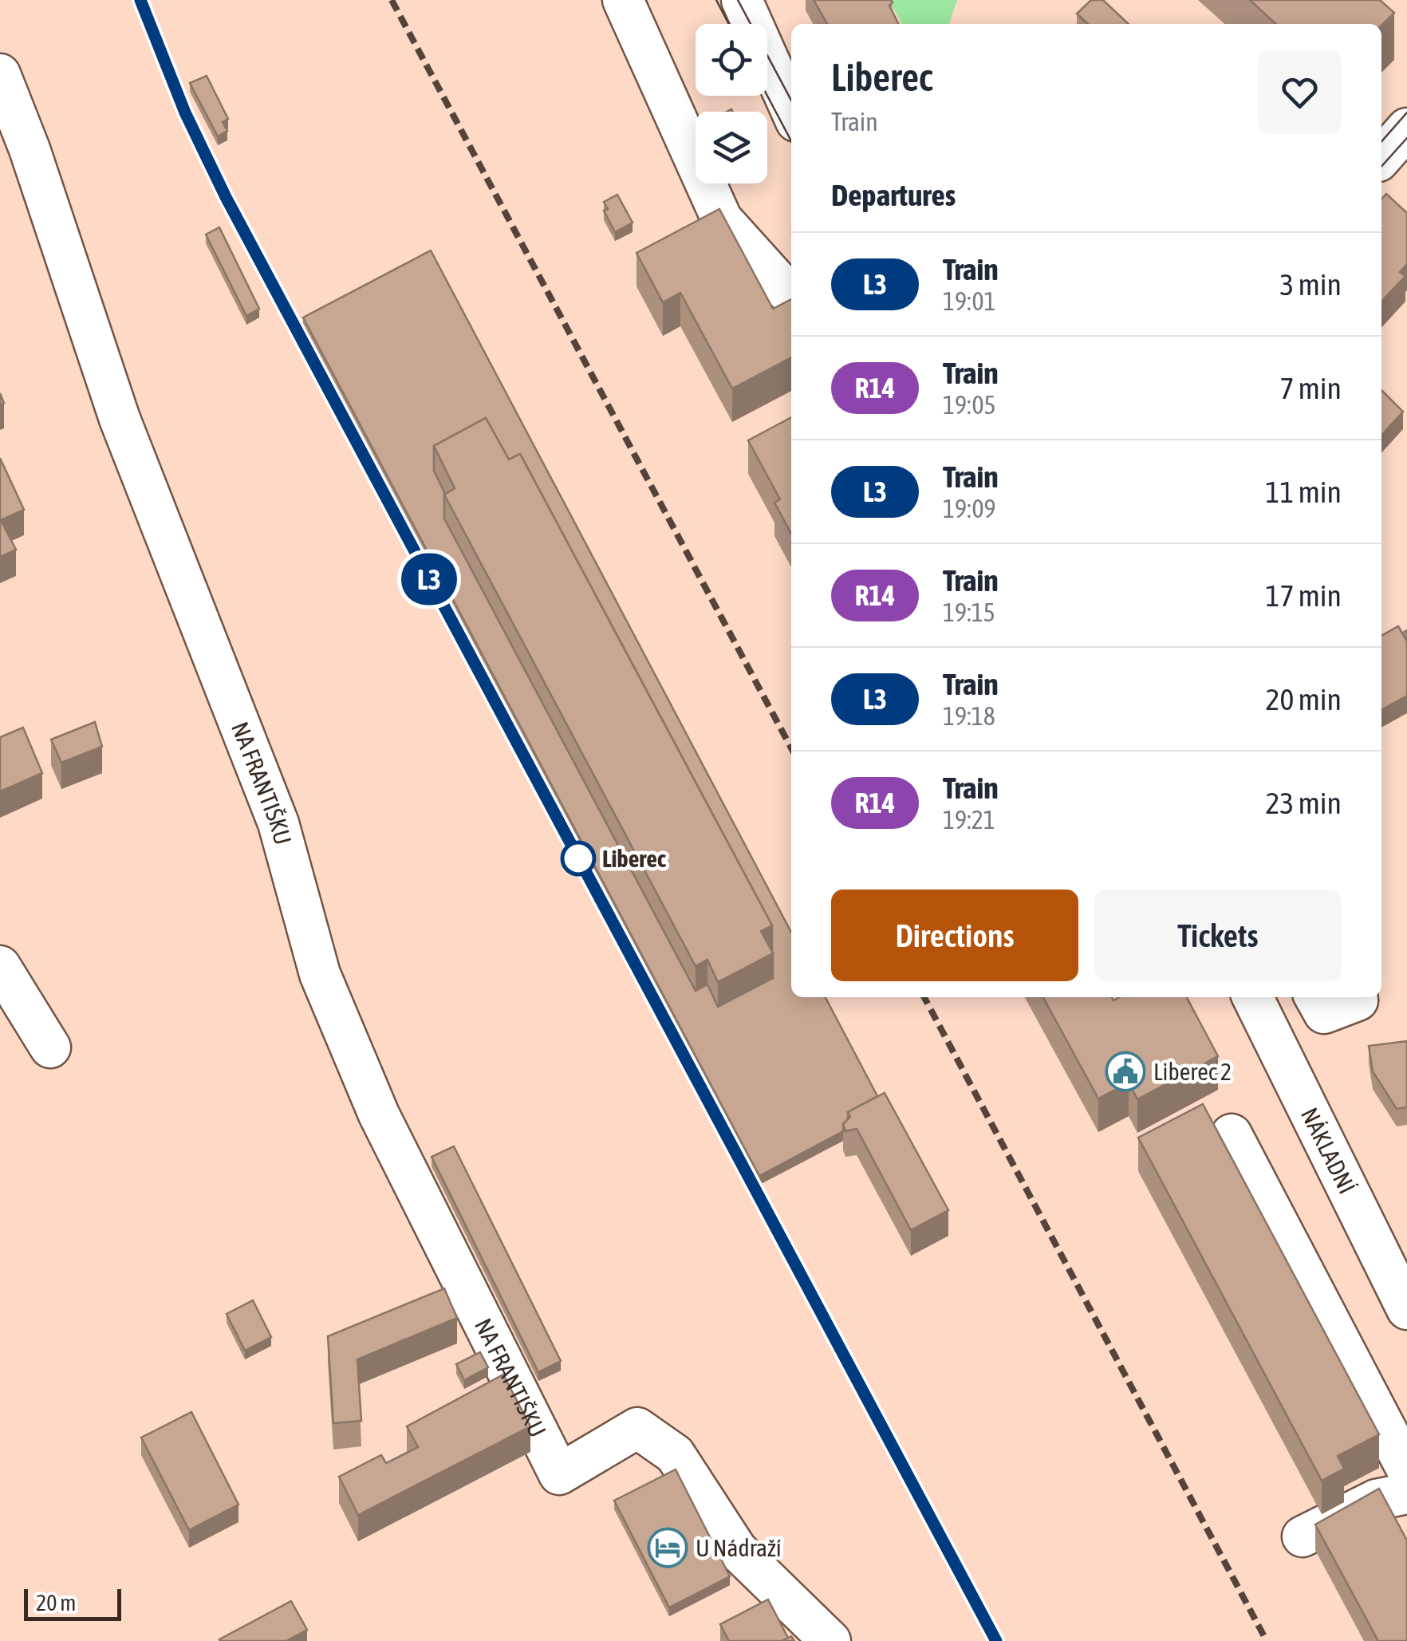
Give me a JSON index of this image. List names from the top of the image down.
{
  "streets": {
    "street": ["NA FRANTIŠKU", "NÁKLADNÍ"]
  },
  "places": {
    "other": ["Liberec"],
    "public building": ["Liberec 2"],
    "hotel": ["U Nádraží"]
  },
  "scale_bar": "20 m",
  "page": {
    "on_map": "L3",
    "heading": [
      ["Liberec", "Train"],
      "Departures"
    ],
    "list": [
      {
        "mark": "L3",
        "name": "Train",
        "note": "19:01",
        "value": "3 min"
      },
      {
        "mark": "R14",
        "name": "Train",
        "note": "19:05",
        "value": "7 min"
      },
      {
        "mark": "L3",
        "name": "Train",
        "note": "19:09",
        "value": "11 min"
      },
      {
        "mark": "R14",
        "name": "Train",
        "note": "19:15",
        "value": "17 min"
      },
      {
        "mark": "L3",
        "name": "Train",
        "note": "19:18",
        "value": "20 min"
      },
      {
        "mark": "R14",
        "name": "Train",
        "note": "19:21",
        "value": "23 min"
      }
    ],
    "buttons": ["Directions", "Tickets"],
    "scale": "20 m"
  }
}
